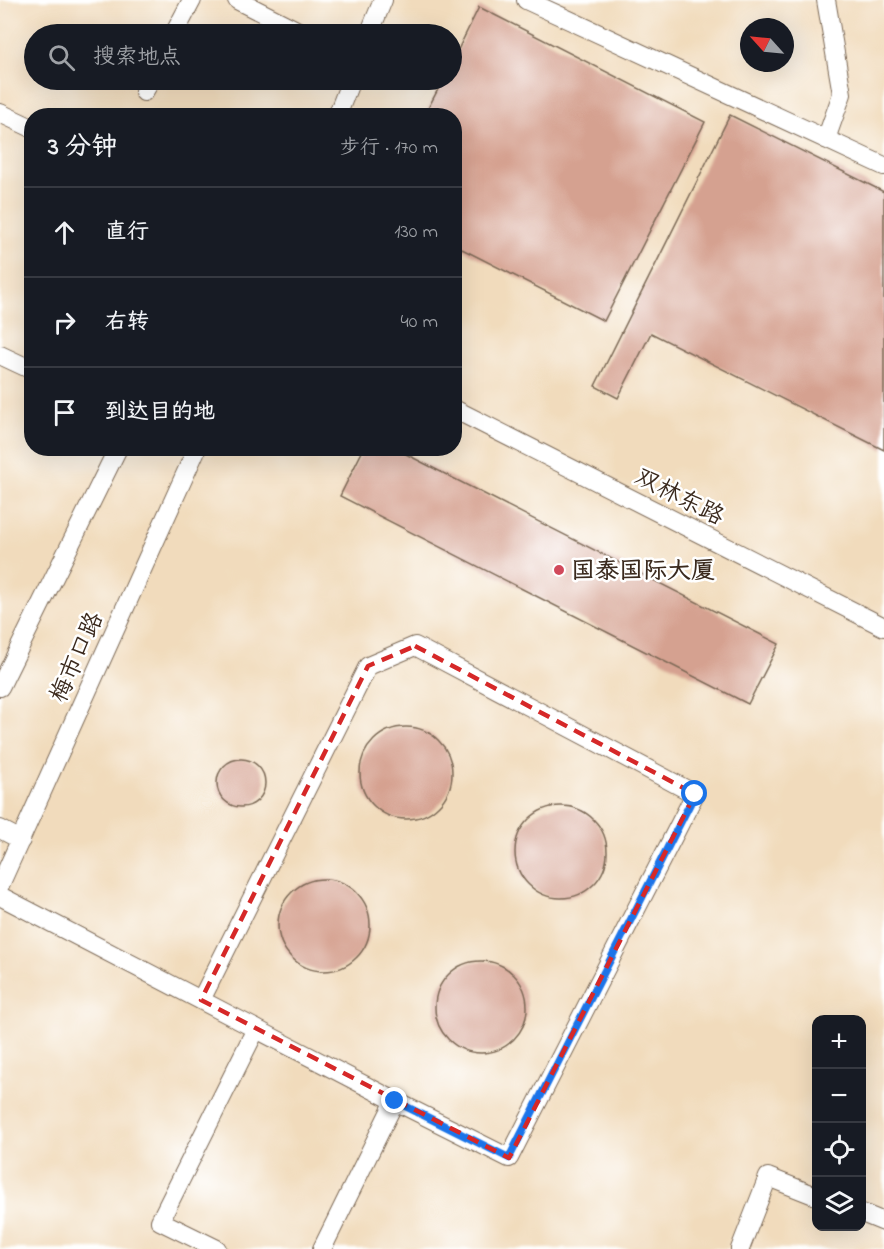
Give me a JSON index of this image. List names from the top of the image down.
{
  "streets": {
    "street": ["双林东路", "梅市口路"]
  },
  "places": ["国泰国际大厦"],
  "north": "top left",
  "page": {
    "search": "搜索地点",
    "heading": ["3 分钟", "步行 · 170 m"],
    "list": [
      ["直行", "130 m"],
      ["右转", "40 m"],
      "到达目的地"
    ],
    "map_buttons": ["+", "−"]
  }
}
